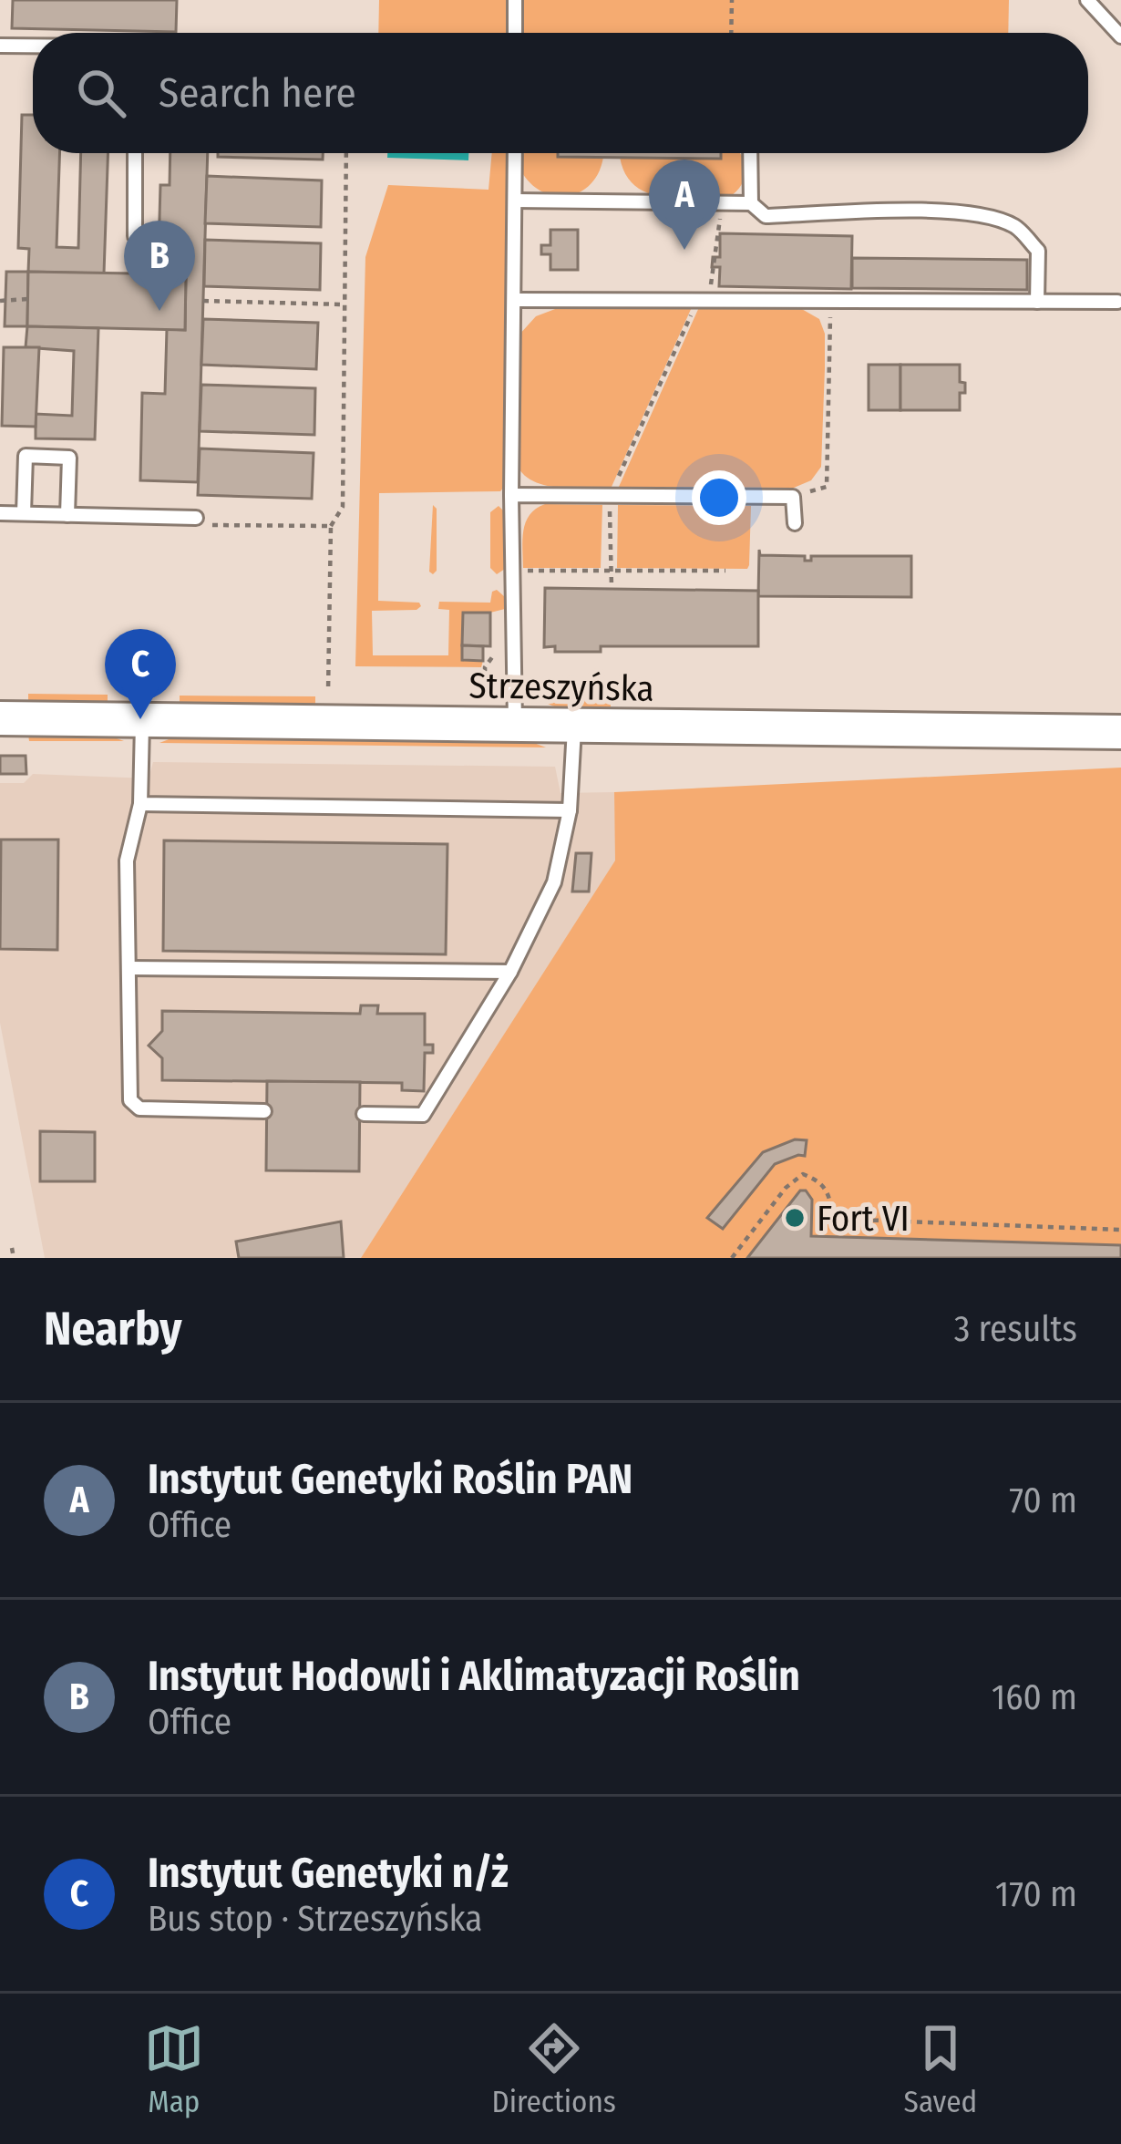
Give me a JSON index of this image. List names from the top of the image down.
{
  "streets": {
    "street": ["Strzeszyńska"]
  },
  "places": ["Fort VI"],
  "page": {
    "search": "Search here",
    "pins": ["A", "B", "C"],
    "heading": ["Nearby", "3 results"],
    "list": [
      {
        "mark": "A",
        "name": "Instytut Genetyki Roślin PAN",
        "note": "Office",
        "value": "70 m"
      },
      {
        "mark": "B",
        "name": "Instytut Hodowli i Aklimatyzacji Roślin",
        "note": "Office",
        "value": "160 m"
      },
      {
        "mark": "C",
        "name": "Instytut Genetyki n/ż",
        "note": "Bus stop · Strzeszyńska",
        "value": "170 m"
      }
    ],
    "nav": ["Map", "Directions", "Saved"]
  }
}
